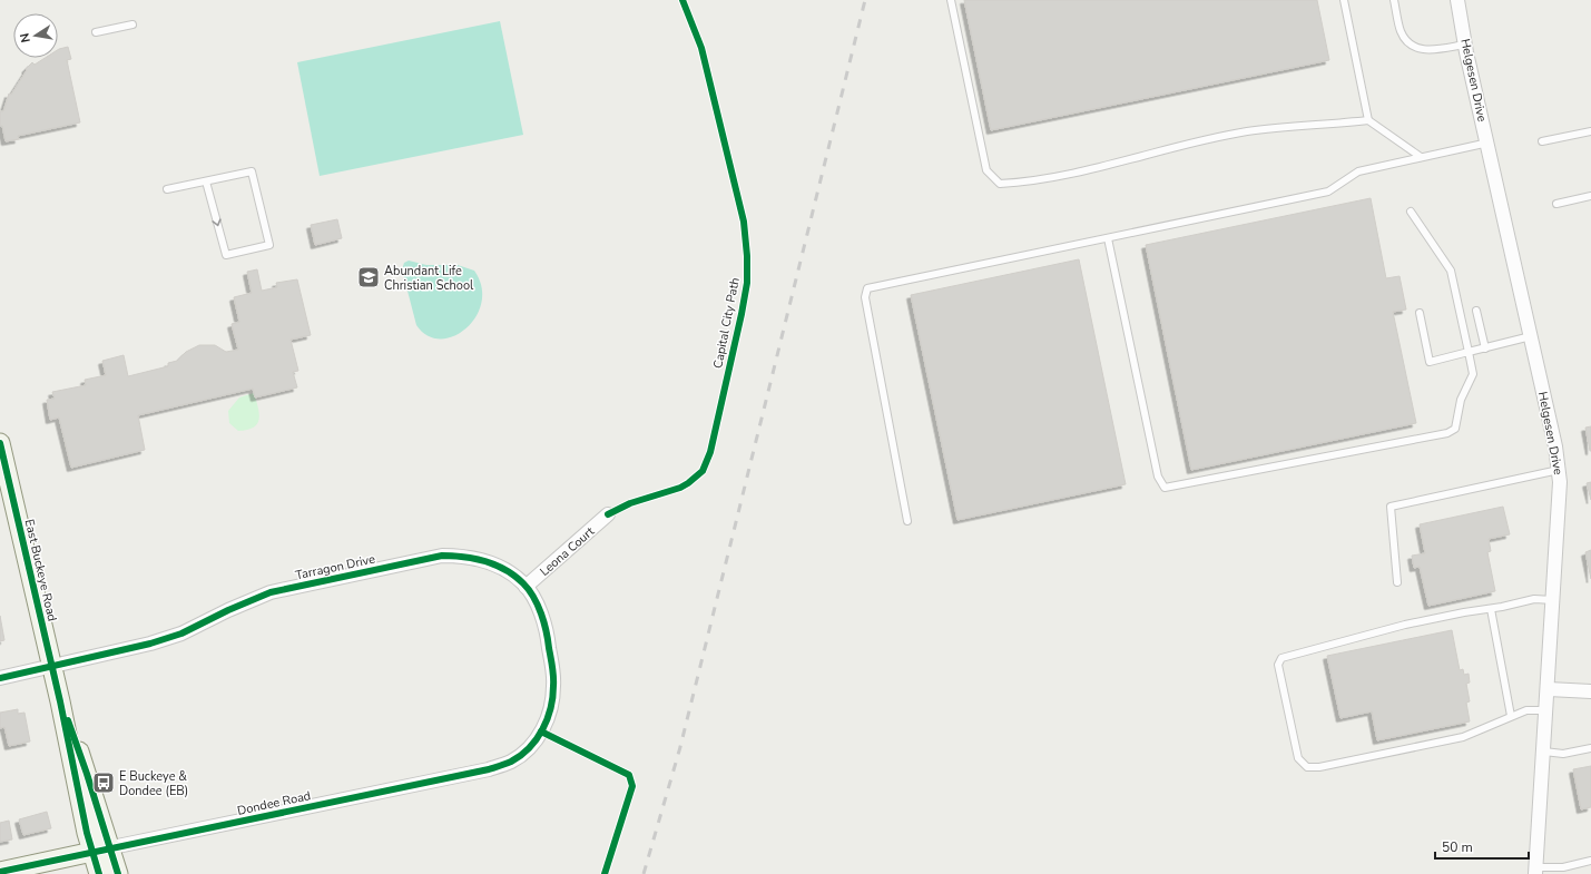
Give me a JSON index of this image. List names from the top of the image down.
{
  "streets": {
    "main road": ["East Buckeye Road", "Dondee Road"],
    "street": ["Helgesen Drive", "Leona Court", "Tarragon Drive"],
    "cycle path": ["Capital City Path"]
  },
  "crossings": [
    ["Leona Court", "Tarragon Drive"],
    ["Tarragon Drive", "East Buckeye Road"],
    ["Tarragon Drive", "Dondee Road"],
    ["East Buckeye Road", "Dondee Road"]
  ],
  "places": {
    "school or university": ["Abundant Life Christian School"],
    "bus stop": ["E Buckeye & Dondee (EB)"]
  },
  "scale_bar": "50 m",
  "north": "left"
}
